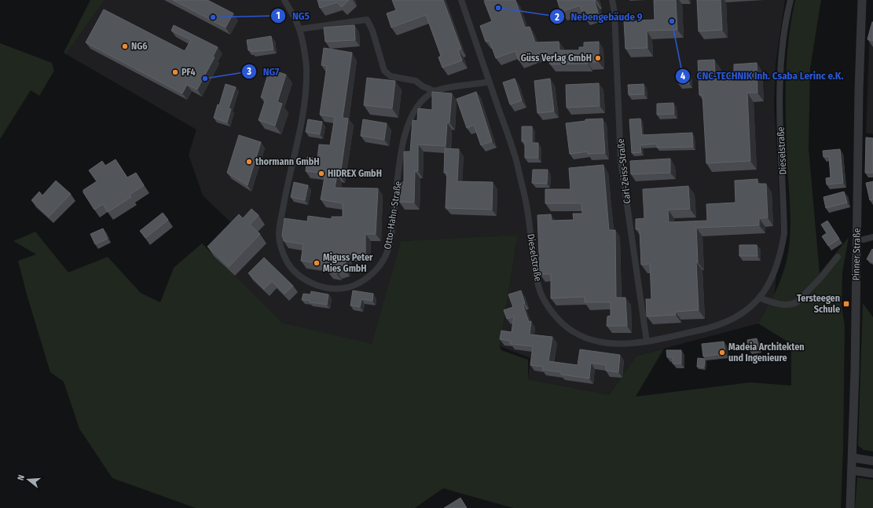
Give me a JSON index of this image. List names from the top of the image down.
{
  "streets": {
    "street": [
      "Dieselstraße",
      "Carl-Zeiss-Straße",
      "Otto-Hahn-Straße",
      "Pinner Straße"
    ]
  },
  "crossings": [
    ["Dieselstraße", "Carl-Zeiss-Straße"],
    ["Dieselstraße", "Otto-Hahn-Straße"]
  ],
  "places": {
    "other": [
      "Nebengebäude 9",
      "NG5",
      "CNC-TECHNIK Inh. Csaba Lerinc e.K.",
      "NG6",
      "Güss Verlag GmbH",
      "PF4",
      "NG7",
      "thormann GmbH",
      "HIDREX GmbH",
      "Miguss Peter Mies GmbH",
      "Madeia Architekten und Ingenieure"
    ],
    "transit": ["Tersteegen Schule"]
  },
  "north": "left"
}
